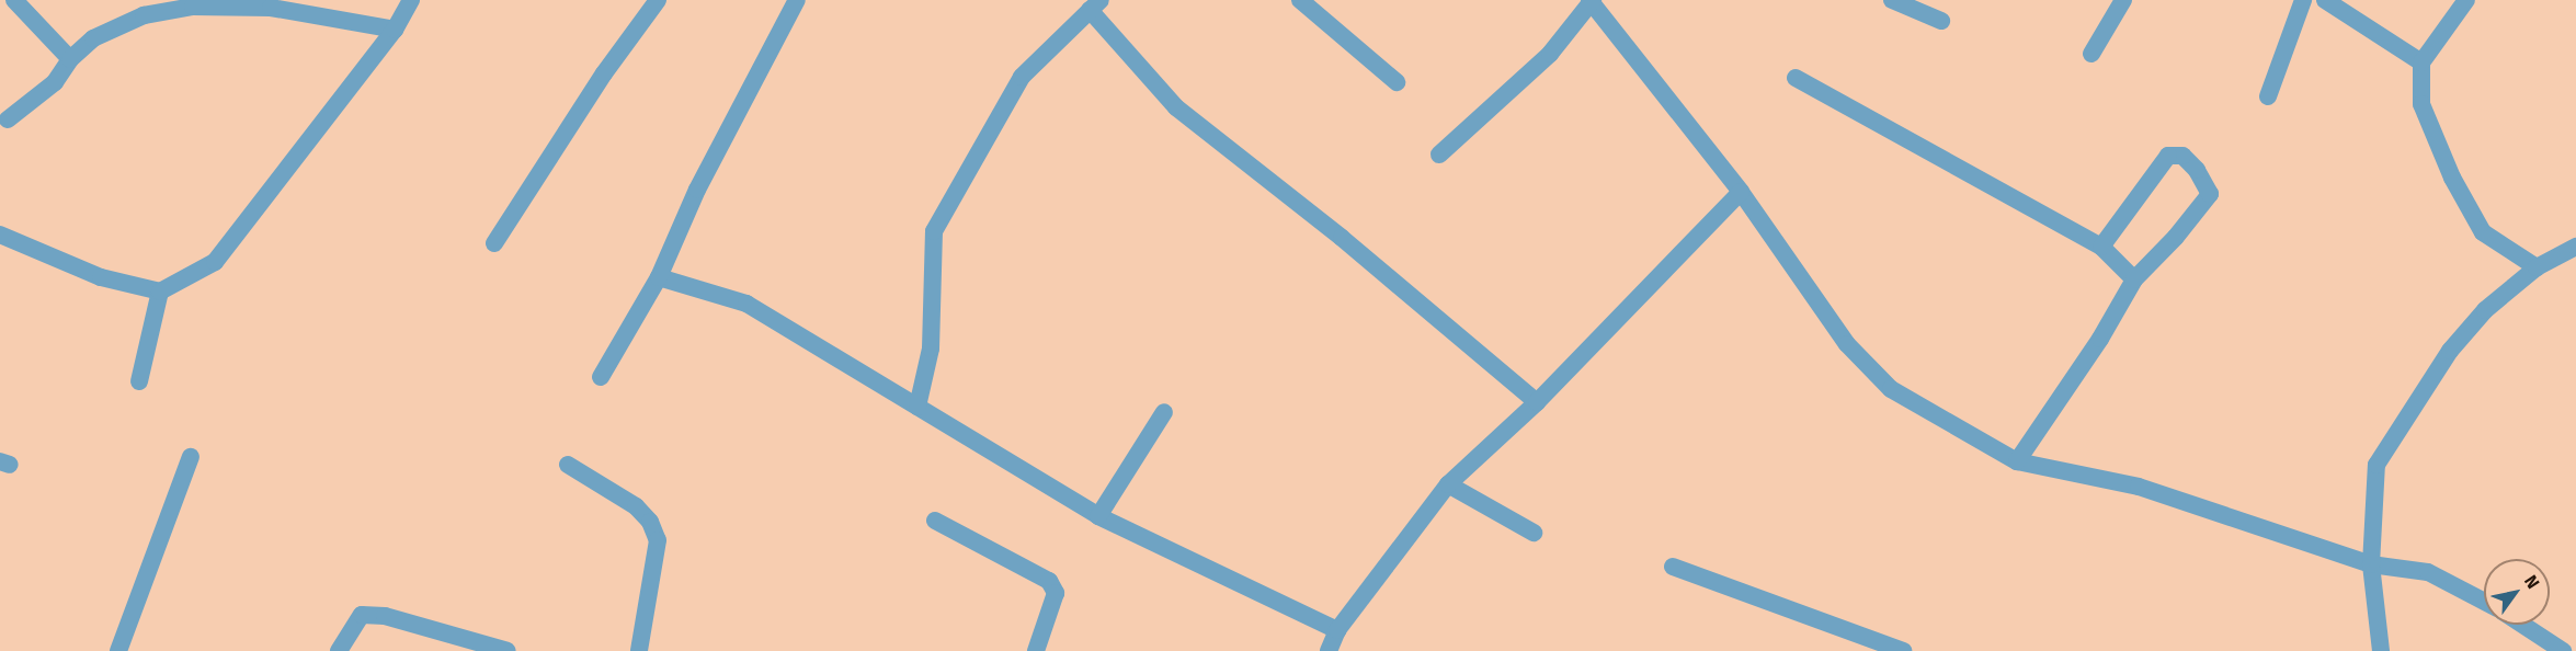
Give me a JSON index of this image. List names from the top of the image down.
{
  "north": "top right"
}
